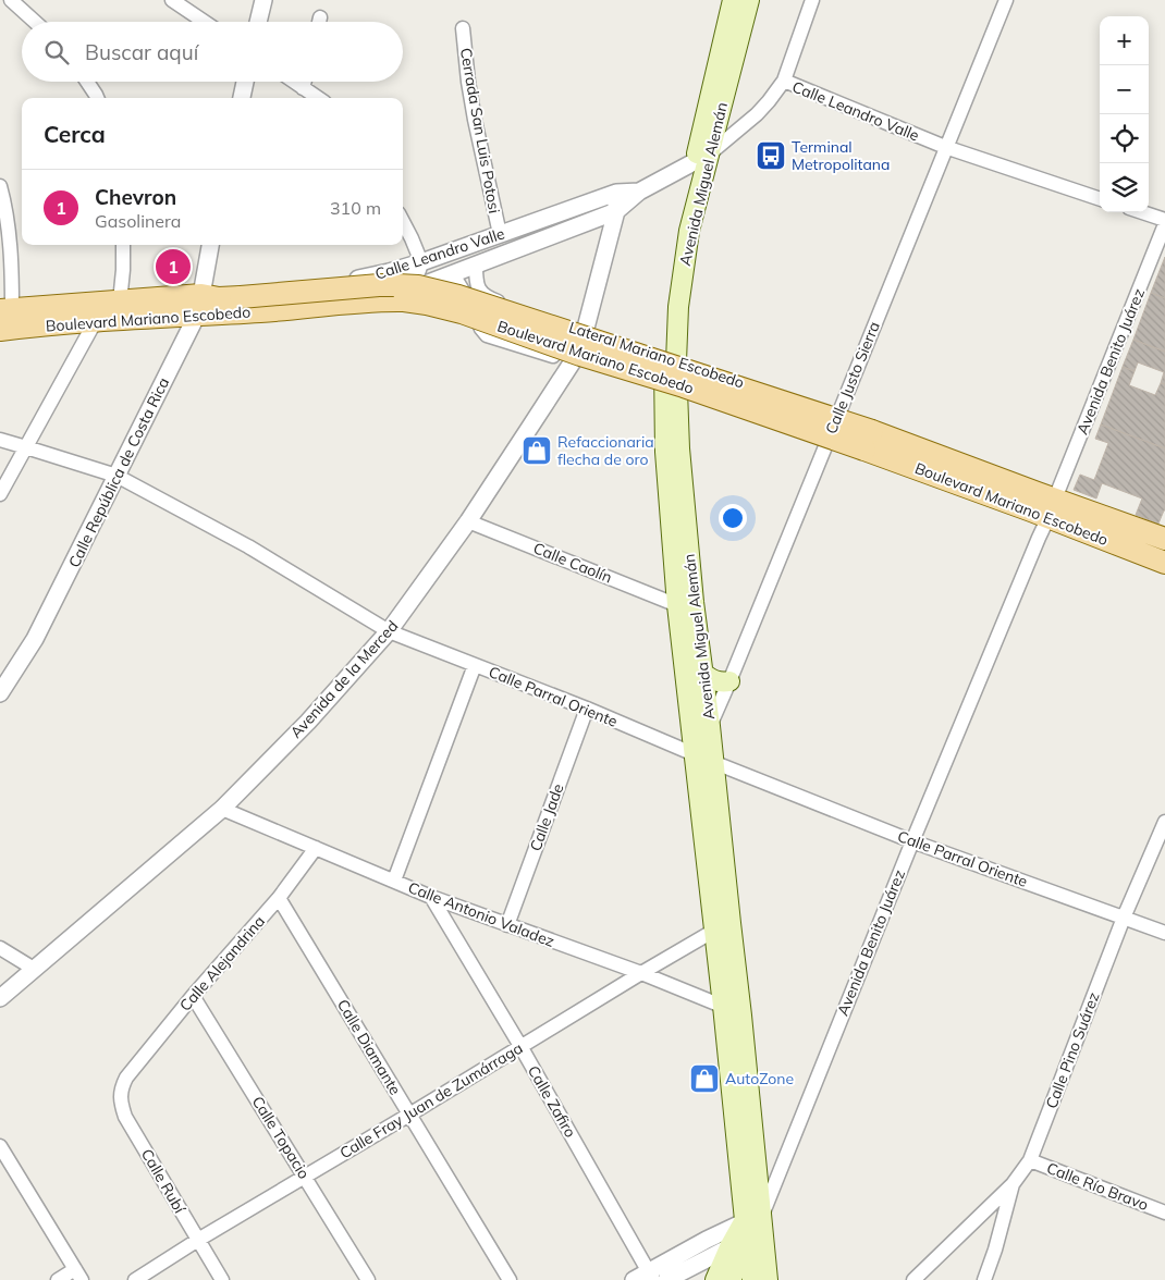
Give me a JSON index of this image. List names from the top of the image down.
{
  "streets": {
    "main road": ["Avenida Miguel Alemán", "Boulevard Mariano Escobedo"],
    "street": [
      "Calle Leandro Valle",
      "Cerrada San Luis Potosi",
      "Lateral Mariano Escobedo",
      "Avenida Benito Juárez",
      "Calle Justo Sierra",
      "Calle República de Costa Rica",
      "Calle Caolín",
      "Avenida de la Merced",
      "Calle Parral Oriente",
      "Calle Jade",
      "Calle Antonio Valadez",
      "Calle Alejandrina",
      "Calle Diamante",
      "Calle Pino Suárez",
      "Calle Fray Juan de Zumárraga",
      "Calle Zafiro",
      "Calle Topacio",
      "Calle Rubí",
      "Calle Río Bravo"
    ]
  },
  "crossings": [
    ["Calle Leandro Valle", "Cerrada San Luis Potosi"],
    ["Calle Leandro Valle", "Avenida Miguel Alemán"],
    ["Calle Leandro Valle", "Boulevard Mariano Escobedo"],
    ["Calle Leandro Valle", "Lateral Mariano Escobedo"],
    ["Calle Leandro Valle", "Calle Justo Sierra"],
    ["Calle Leandro Valle", "Calle República de Costa Rica"],
    ["Calle Leandro Valle", "Avenida de la Merced"],
    ["Avenida Miguel Alemán", "Lateral Mariano Escobedo"],
    ["Avenida Miguel Alemán", "Avenida Benito Juárez"],
    ["Avenida Miguel Alemán", "Calle Justo Sierra"],
    ["Avenida Miguel Alemán", "Calle Caolín"],
    ["Avenida Miguel Alemán", "Calle Parral Oriente"],
    ["Avenida Miguel Alemán", "Calle Antonio Valadez"],
    ["Avenida Miguel Alemán", "Calle Fray Juan de Zumárraga"],
    ["Boulevard Mariano Escobedo", "Lateral Mariano Escobedo"],
    ["Boulevard Mariano Escobedo", "Avenida Benito Juárez"],
    ["Boulevard Mariano Escobedo", "Calle República de Costa Rica"],
    ["Lateral Mariano Escobedo", "Avenida Benito Juárez"],
    ["Lateral Mariano Escobedo", "Calle Justo Sierra"],
    ["Lateral Mariano Escobedo", "Avenida de la Merced"],
    ["Avenida Benito Juárez", "Calle Parral Oriente"],
    ["Calle Justo Sierra", "Calle Parral Oriente"],
    ["Calle República de Costa Rica", "Calle Parral Oriente"],
    ["Calle Caolín", "Avenida de la Merced"],
    ["Avenida de la Merced", "Calle Parral Oriente"],
    ["Avenida de la Merced", "Calle Antonio Valadez"],
    ["Calle Parral Oriente", "Calle Jade"],
    ["Calle Parral Oriente", "Calle Pino Suárez"],
    ["Calle Jade", "Calle Antonio Valadez"],
    ["Calle Antonio Valadez", "Calle Alejandrina"],
    ["Calle Antonio Valadez", "Calle Fray Juan de Zumárraga"],
    ["Calle Antonio Valadez", "Calle Zafiro"],
    ["Calle Alejandrina", "Calle Diamante"],
    ["Calle Alejandrina", "Calle Topacio"],
    ["Calle Alejandrina", "Calle Rubí"],
    ["Calle Diamante", "Calle Fray Juan de Zumárraga"],
    ["Calle Pino Suárez", "Calle Río Bravo"],
    ["Calle Fray Juan de Zumárraga", "Calle Zafiro"],
    ["Calle Fray Juan de Zumárraga", "Calle Topacio"],
    ["Calle Fray Juan de Zumárraga", "Calle Rubí"]
  ],
  "places": {
    "bus stop": ["Terminal Metropolitana"],
    "shop": ["Refaccionaria flecha de oro", "AutoZone"]
  },
  "page": {
    "map_buttons": ["+", "−"],
    "search": "Buscar aquí",
    "heading": "Cerca",
    "list": [
      {
        "mark": "1",
        "name": "Chevron",
        "note": "Gasolinera",
        "value": "310 m"
      }
    ],
    "pins": "1"
  }
}
